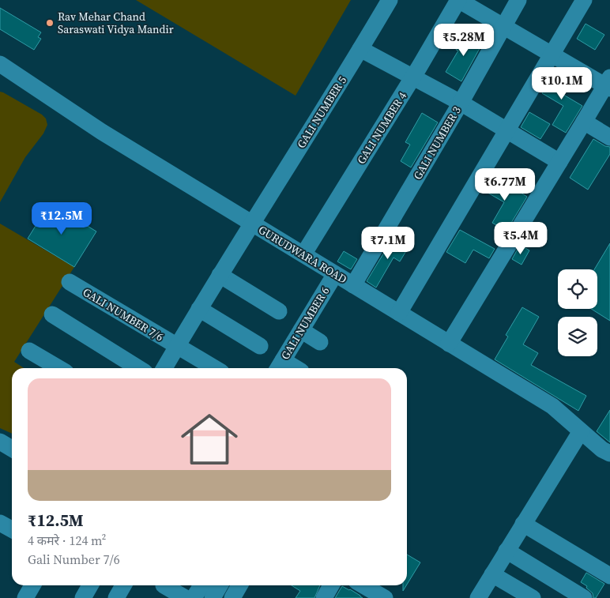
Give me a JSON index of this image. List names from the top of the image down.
{
  "streets": {
    "street": [
      "GALI NUMBER 5",
      "GALI NUMBER 4",
      "GALI NUMBER 3",
      "GURUDWARA ROAD",
      "GALI NUMBER 7/6",
      "GALI NUMBER 6"
    ]
  },
  "crossings": [
    ["GALI NUMBER 5", "GURUDWARA ROAD"],
    ["GALI NUMBER 5", "GALI NUMBER 7/6"],
    ["GALI NUMBER 4", "GURUDWARA ROAD"],
    ["GALI NUMBER 3", "GURUDWARA ROAD"],
    ["GURUDWARA ROAD", "GALI NUMBER 6"]
  ],
  "places": ["Rav Mehar Chand Saraswati Vidya Mandir"],
  "page": {
    "price": [
      "₹5.28M",
      "₹10.1M",
      "₹6.77M",
      "₹12.5M",
      "₹5.4M",
      "₹7.1M"
    ],
    "list": [
      {
        "name": "₹12.5M",
        "note": "4 कमरे · 124 m² · Gali Number 7/6"
      }
    ]
  }
}
